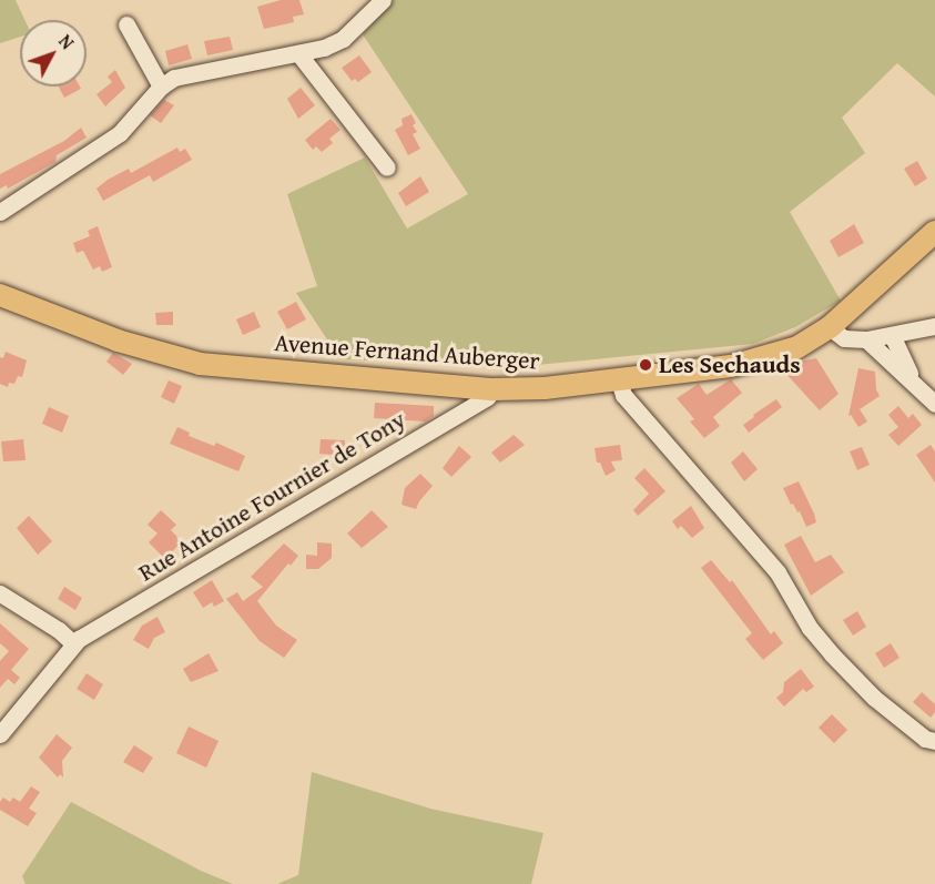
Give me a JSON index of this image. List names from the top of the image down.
{
  "streets": {
    "main road": ["Avenue Fernand Auberger"],
    "street": ["Rue Antoine Fournier de Tony"]
  },
  "crossings": [
    ["Avenue Fernand Auberger", "Rue Antoine Fournier de Tony"]
  ],
  "places": ["Les Sechauds"],
  "north": "top right"
}
